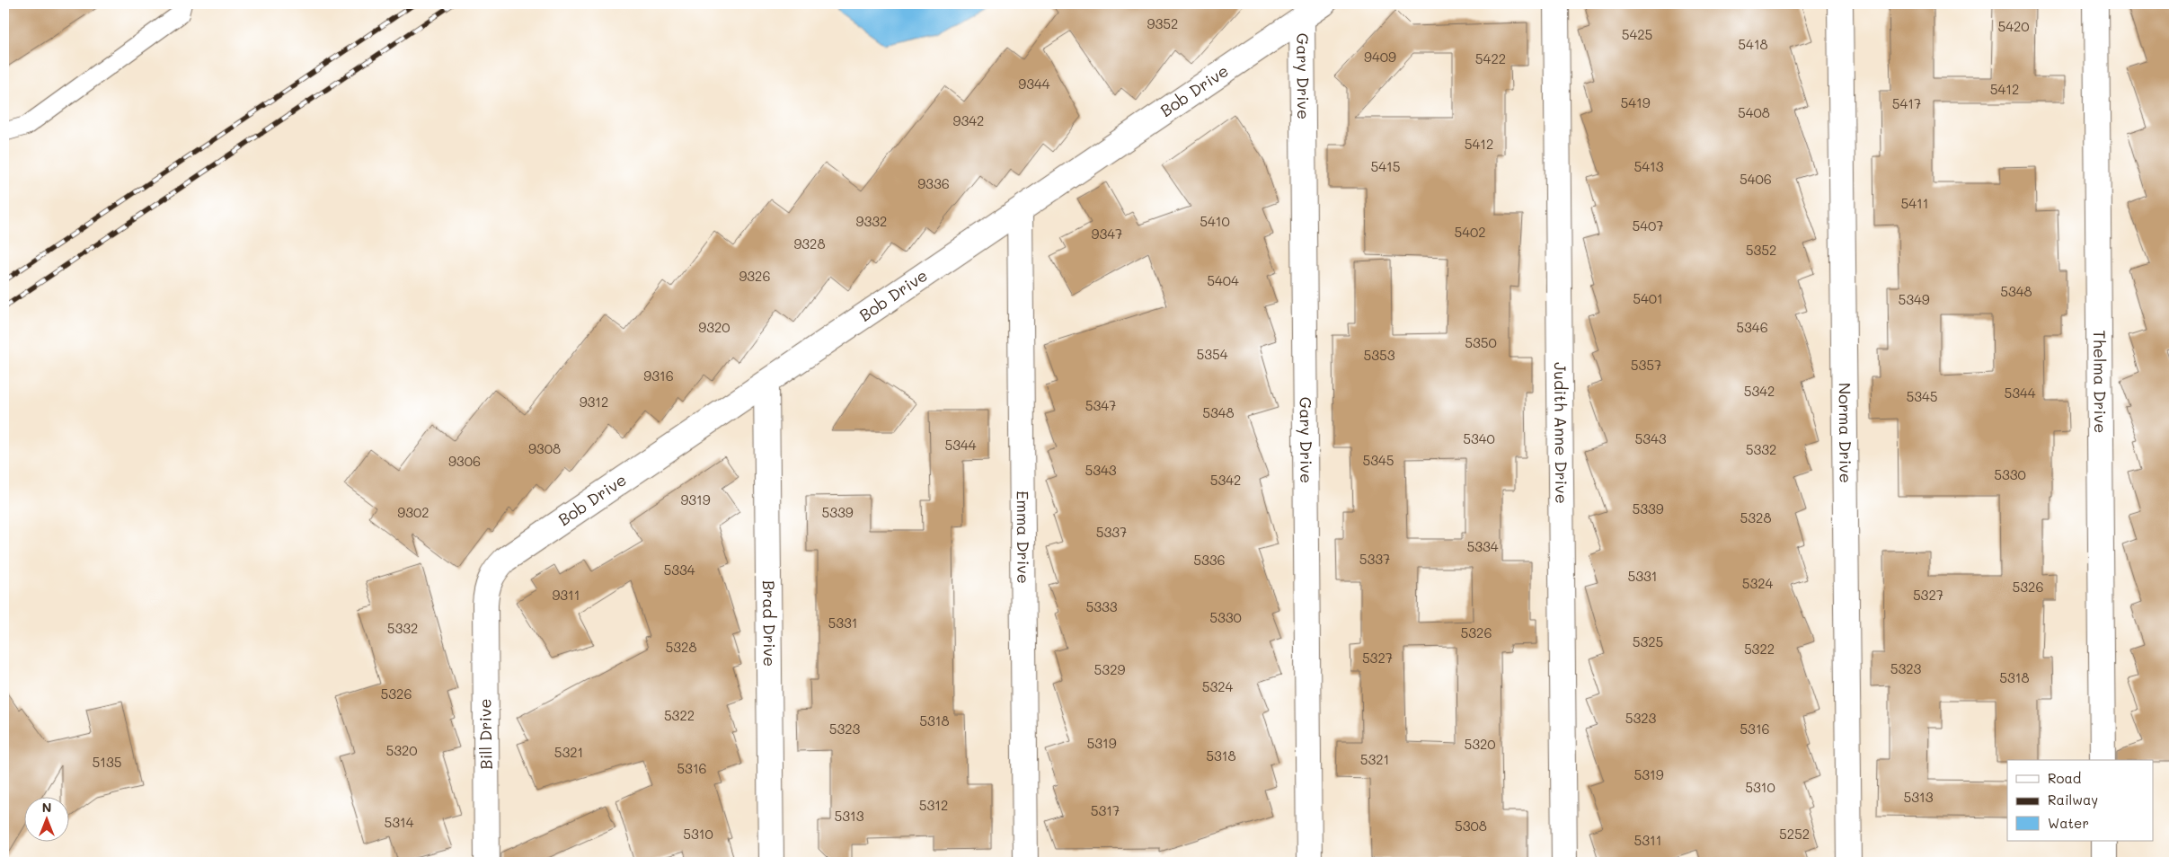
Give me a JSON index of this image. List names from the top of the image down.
{
  "streets": {
    "street": [
      "Gary Drive",
      "Bob Drive",
      "Thelma Drive",
      "Judith Anne Drive",
      "Norma Drive",
      "Emma Drive",
      "Brad Drive",
      "Bill Drive"
    ]
  },
  "crossings": [
    ["Gary Drive", "Bob Drive"],
    ["Bob Drive", "Emma Drive"],
    ["Bob Drive", "Brad Drive"],
    ["Bob Drive", "Bill Drive"]
  ],
  "house_numbers": [
    "9352",
    "5420",
    "5425",
    "5418",
    "9409",
    "5422",
    "9344",
    "5412",
    "5419",
    "5417",
    "5408",
    "9342",
    "5412",
    "5415",
    "5413",
    "5406",
    "9336",
    "5411",
    "9332",
    "5410",
    "5407",
    "5402",
    "9347",
    "9328",
    "5352",
    "9326",
    "5404",
    "5348",
    "5401",
    "5349",
    "9320",
    "5346",
    "5350",
    "5354",
    "5353",
    "5357",
    "9316",
    "5342",
    "5344",
    "5345",
    "9312",
    "5347",
    "5348",
    "5340",
    "5343",
    "5344",
    "9308",
    "5332",
    "5345",
    "9306",
    "5343",
    "5330",
    "5342",
    "9319",
    "5339",
    "9302",
    "5339",
    "5328",
    "5337",
    "5334",
    "5337",
    "5336",
    "5334",
    "5331",
    "5324",
    "5326",
    "9311",
    "5327",
    "5333",
    "5330",
    "5331",
    "5332",
    "5326",
    "5325",
    "5328",
    "5322",
    "5327",
    "5323",
    "5329",
    "5318",
    "5324",
    "5326",
    "5322",
    "5323",
    "5318",
    "5323",
    "5316",
    "5319",
    "5320",
    "5320",
    "5321",
    "5318",
    "5321",
    "5135",
    "5316",
    "5319",
    "5310",
    "5313",
    "5312",
    "5317",
    "5313",
    "5314",
    "5308",
    "5310",
    "5252",
    "5311"
  ],
  "legend": ["Road", "Railway", "Water"],
  "north": "top"
}
